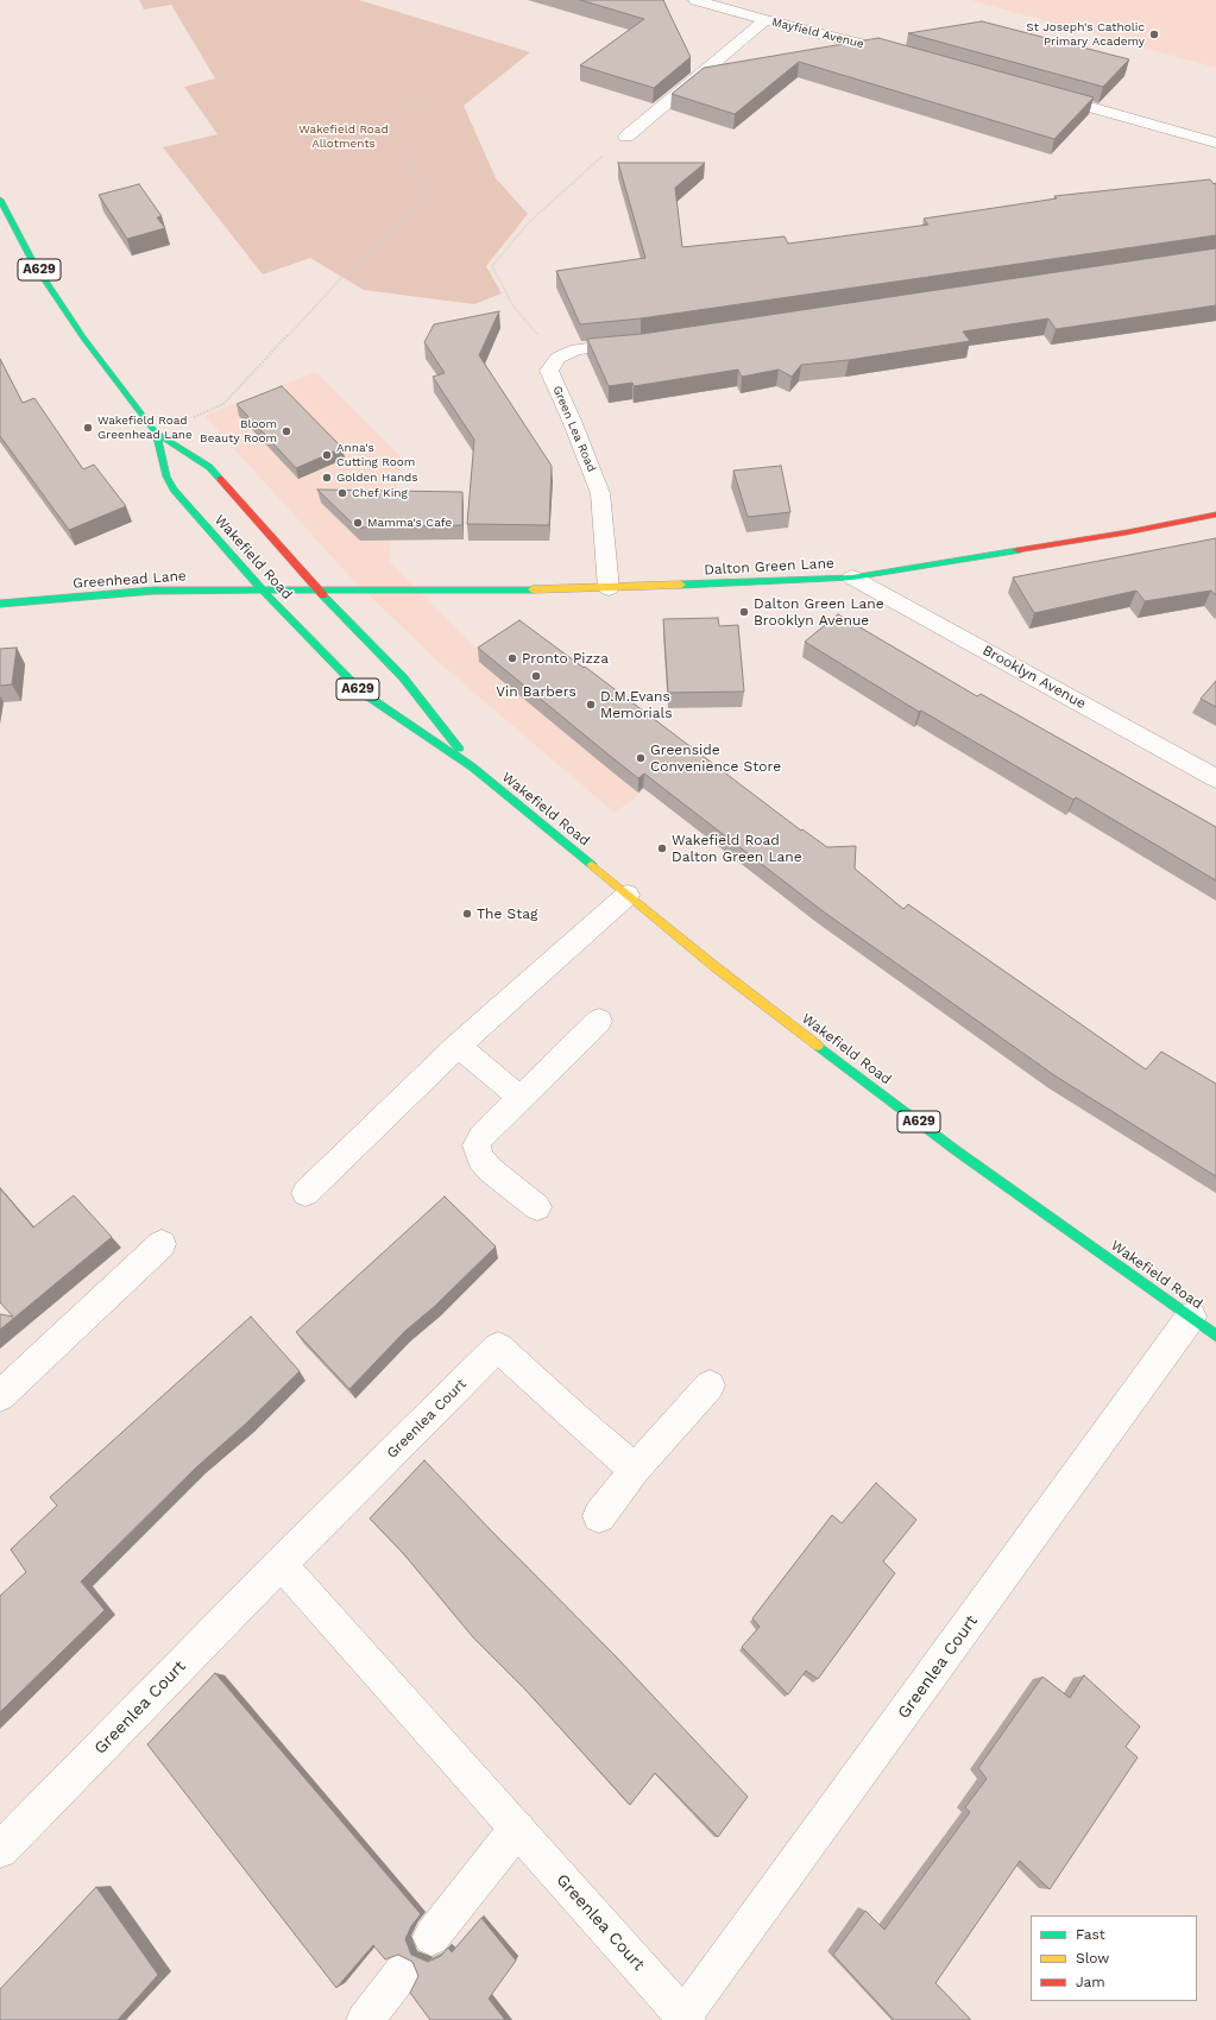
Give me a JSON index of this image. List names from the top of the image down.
{
  "streets": {
    "main road": [
      "A629",
      "Wakefield Road",
      "Dalton Green Lane",
      "Greenhead Lane"
    ],
    "street": [
      "Mayfield Avenue",
      "Green Lea Road",
      "Brooklyn Avenue",
      "Greenlea Court"
    ]
  },
  "crossings": [
    ["Green Lea Road", "Dalton Green Lane"],
    ["Wakefield Road", "Dalton Green Lane"],
    ["Wakefield Road", "Greenhead Lane"],
    ["Wakefield Road", "Greenlea Court"],
    ["Dalton Green Lane", "Greenhead Lane"],
    ["Dalton Green Lane", "Brooklyn Avenue"]
  ],
  "parks": ["Wakefield Road Allotments"],
  "places": [
    "St Joseph's Catholic Primary Academy",
    "Wakefield Road Greenhead Lane",
    "Bloom Beauty Room",
    "Anna's Cutting Room",
    "Golden Hands",
    "Chef King",
    "Mamma's Cafe",
    "Dalton Green Lane Brooklyn Avenue",
    "Pronto Pizza",
    "Vin Barbers",
    "D.M.Evans Memorials",
    "Greenside Convenience Store",
    "Wakefield Road Dalton Green Lane",
    "The Stag"
  ],
  "legend": ["Fast", "Slow", "Jam"]
}
